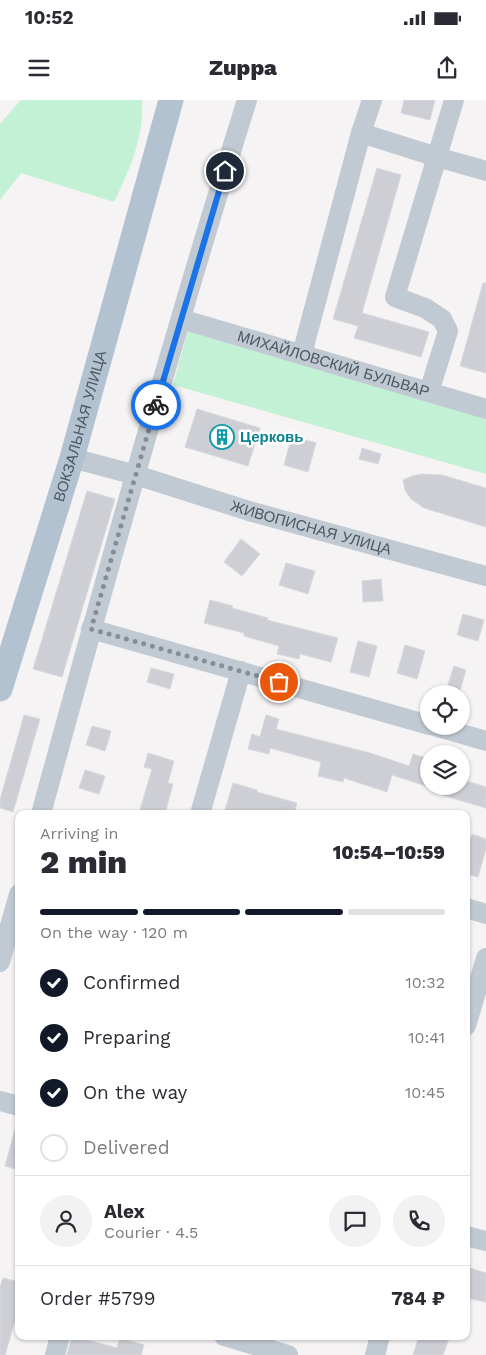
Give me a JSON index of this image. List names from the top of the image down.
{
  "streets": {
    "main road": ["ВОКЗАЛЬНАЯ УЛИЦА"],
    "street": ["МИХАЙЛОВСКИЙ БУЛЬВАР", "ЖИВОПИСНАЯ УЛИЦА"]
  },
  "crossings": [
    ["ВОКЗАЛЬНАЯ УЛИЦА", "ЖИВОПИСНАЯ УЛИЦА"]
  ],
  "places": {
    "building": ["Церковь"]
  },
  "page": {
    "status": "10:52",
    "header": "Zuppa",
    "heading": ["2 min", "Arriving in", "10:54–10:59"],
    "panel": [
      "Alex",
      "Courier · 4.5",
      "Order #5799",
      "784 ₽"
    ],
    "bar": "On the way · 120 m",
    "list": [
      ["Confirmed", "10:32"],
      ["Preparing", "10:41"],
      ["On the way", "10:45"],
      "Delivered"
    ]
  }
}
